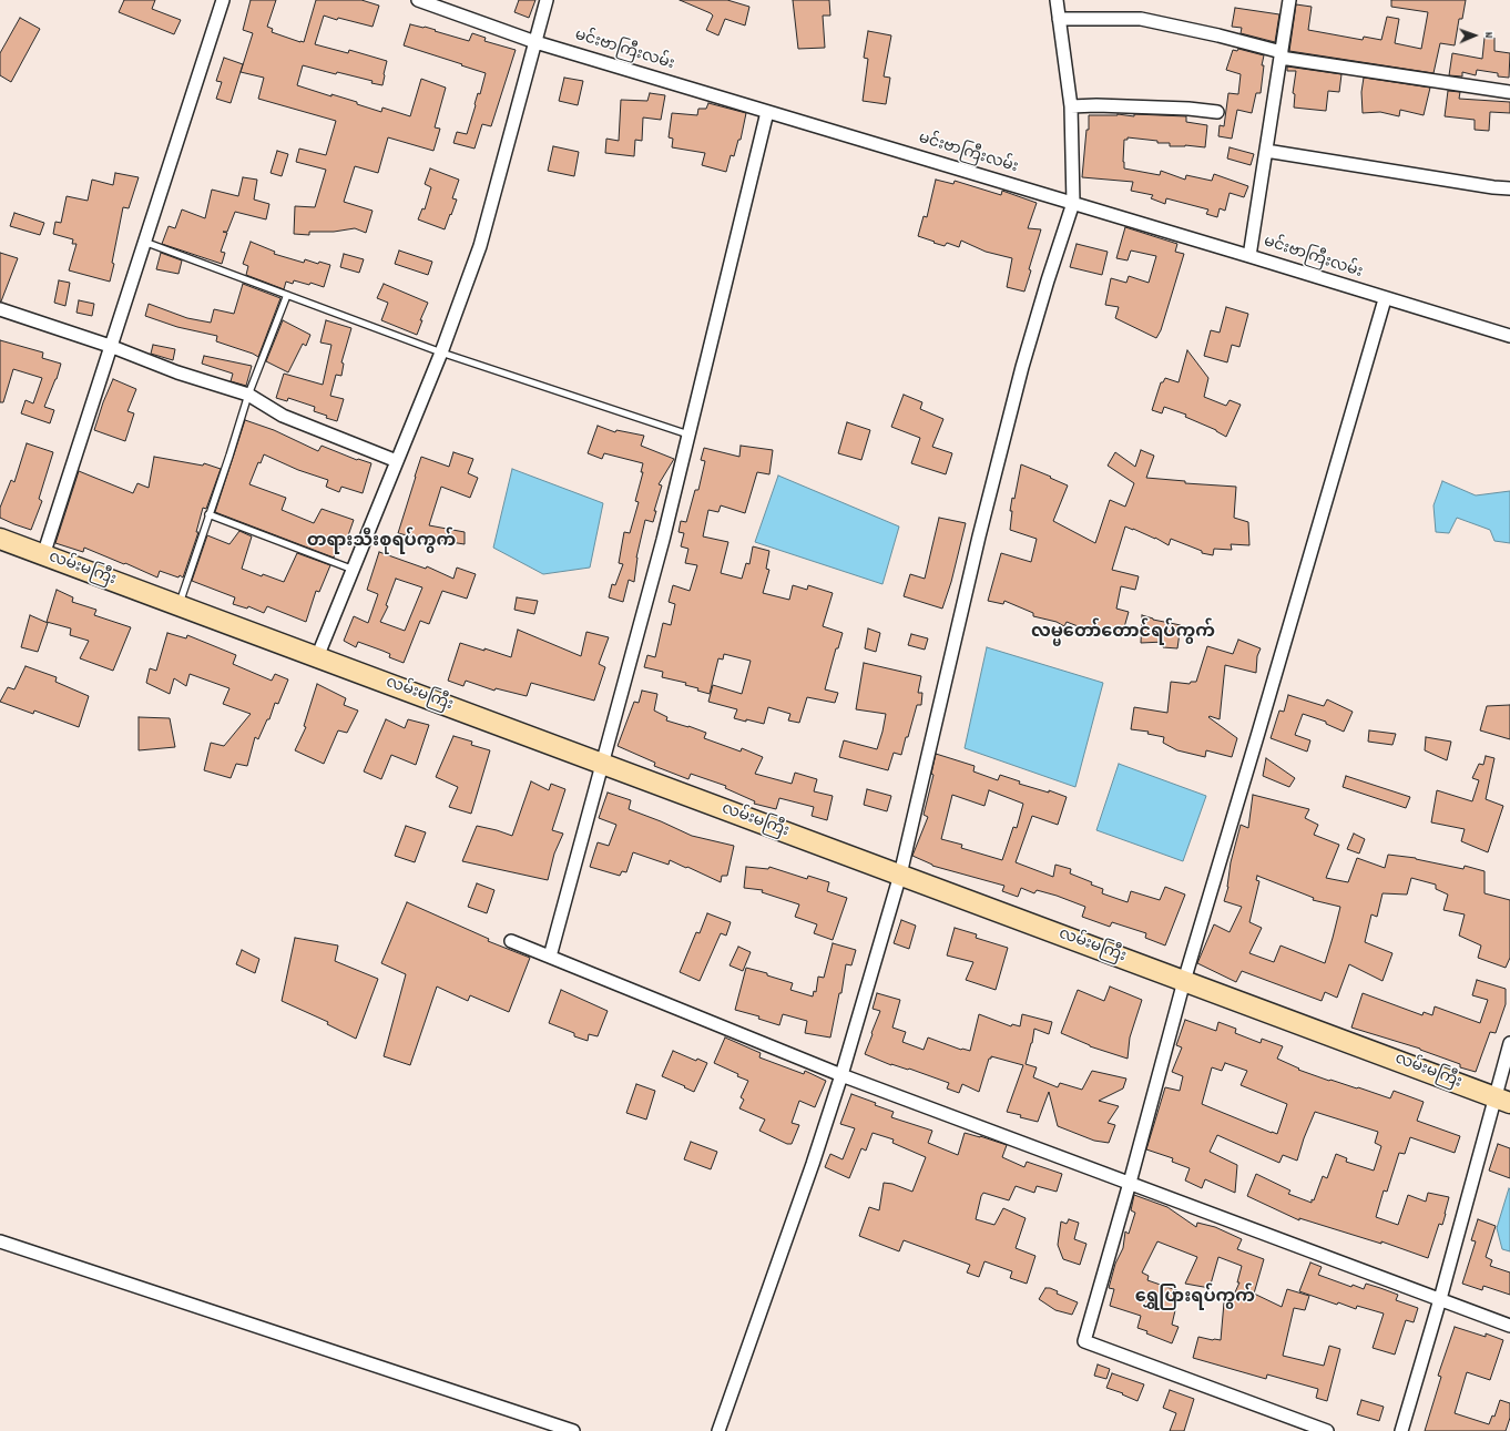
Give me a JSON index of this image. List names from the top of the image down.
{
  "streets": {
    "main road": ["လမ်းမကြီး"],
    "street": ["မင်းဗာကြီးလမ်း"]
  },
  "districts": ["တရားသီးစုရပ်ကွက်", "လမ္မတော်တောင်ရပ်ကွက်", "ရွှေပြားရပ်ကွက်"],
  "north": "right"
}
